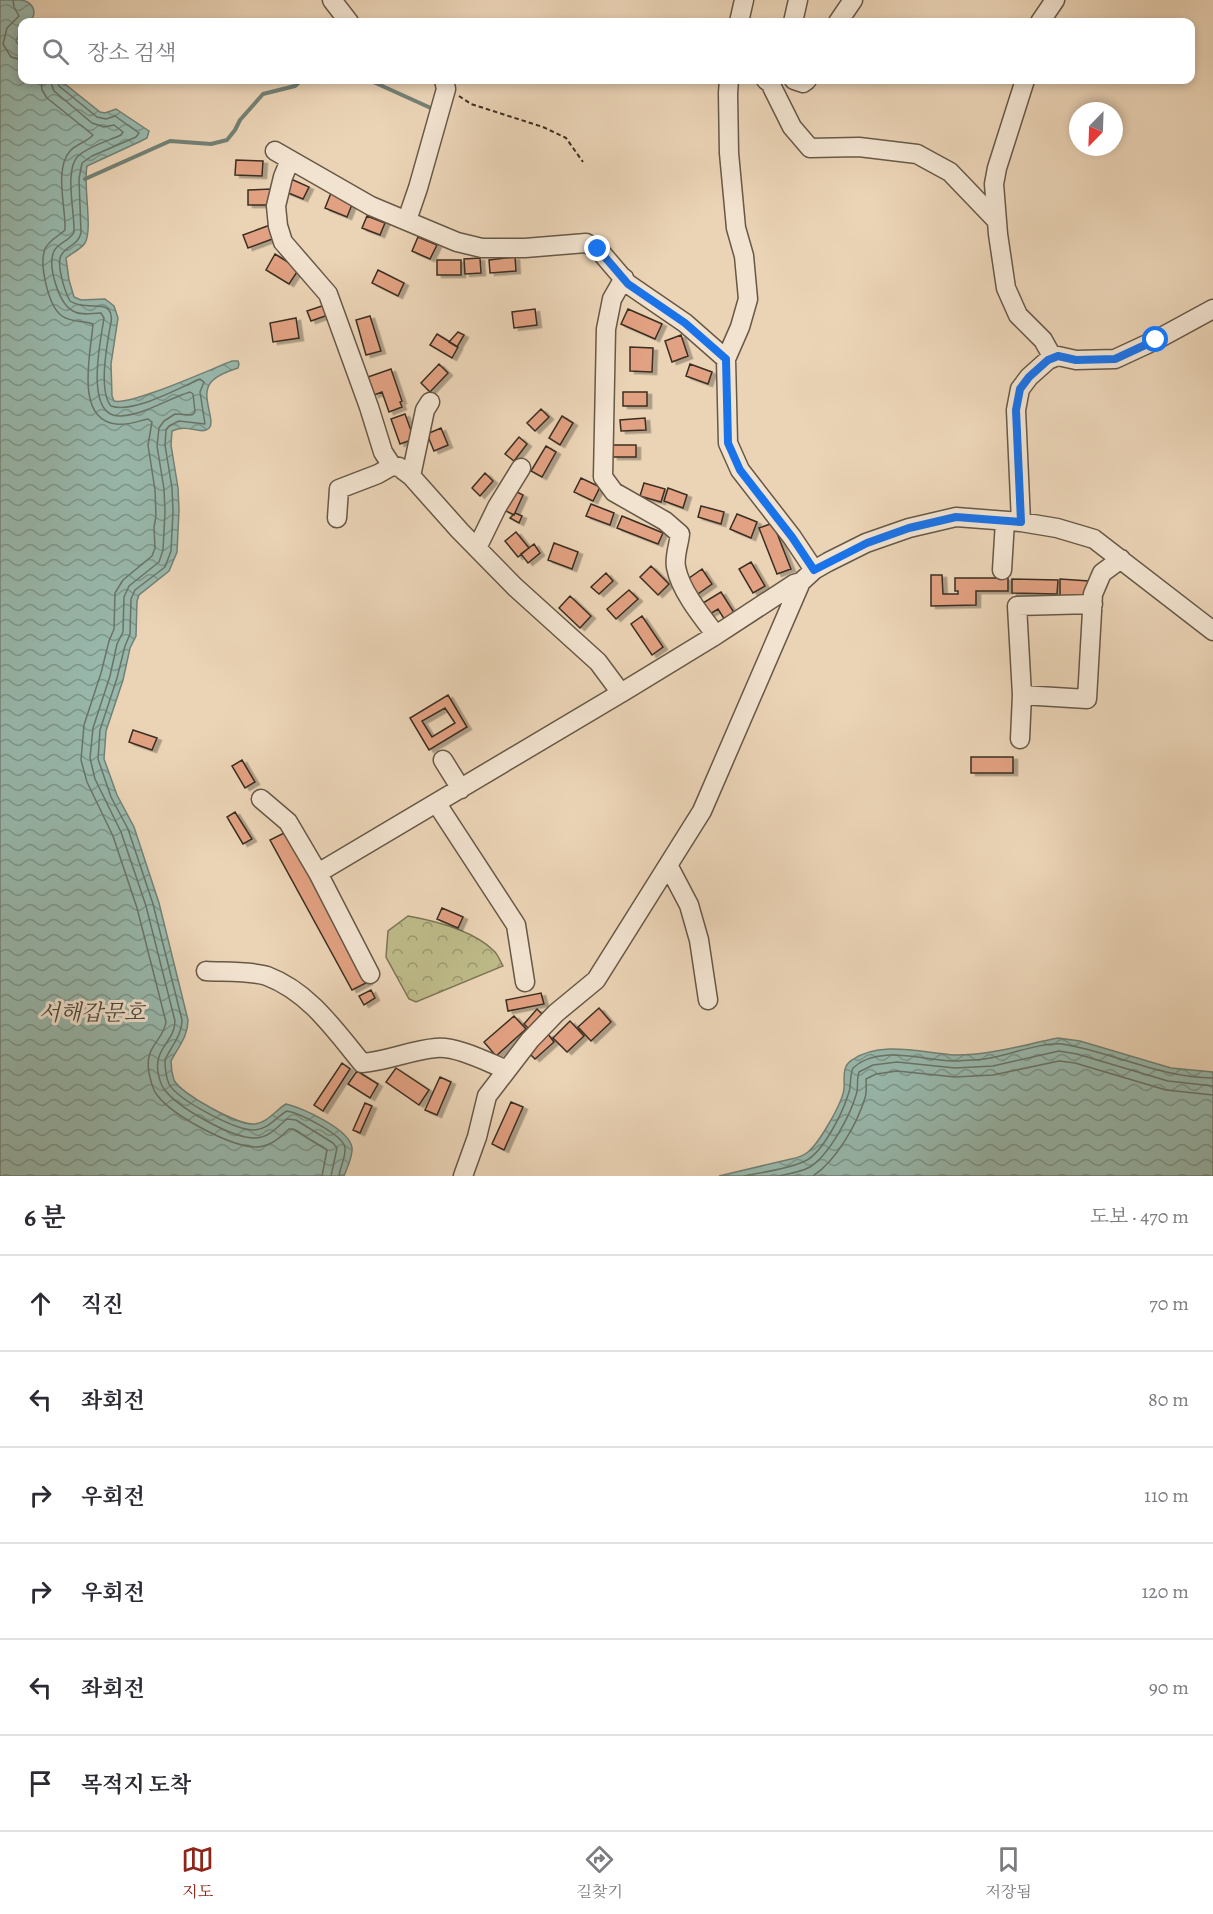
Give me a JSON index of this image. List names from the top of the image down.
{
  "water": ["서해갑문호"],
  "north": "bottom left",
  "page": {
    "search": "장소 검색",
    "heading": ["6 분", "도보 · 470 m"],
    "list": [
      ["직진", "70 m"],
      ["좌회전", "80 m"],
      ["우회전", "110 m"],
      ["우회전", "120 m"],
      ["좌회전", "90 m"],
      "목적지 도착"
    ],
    "nav": ["지도", "길찾기", "저장됨"]
  }
}
